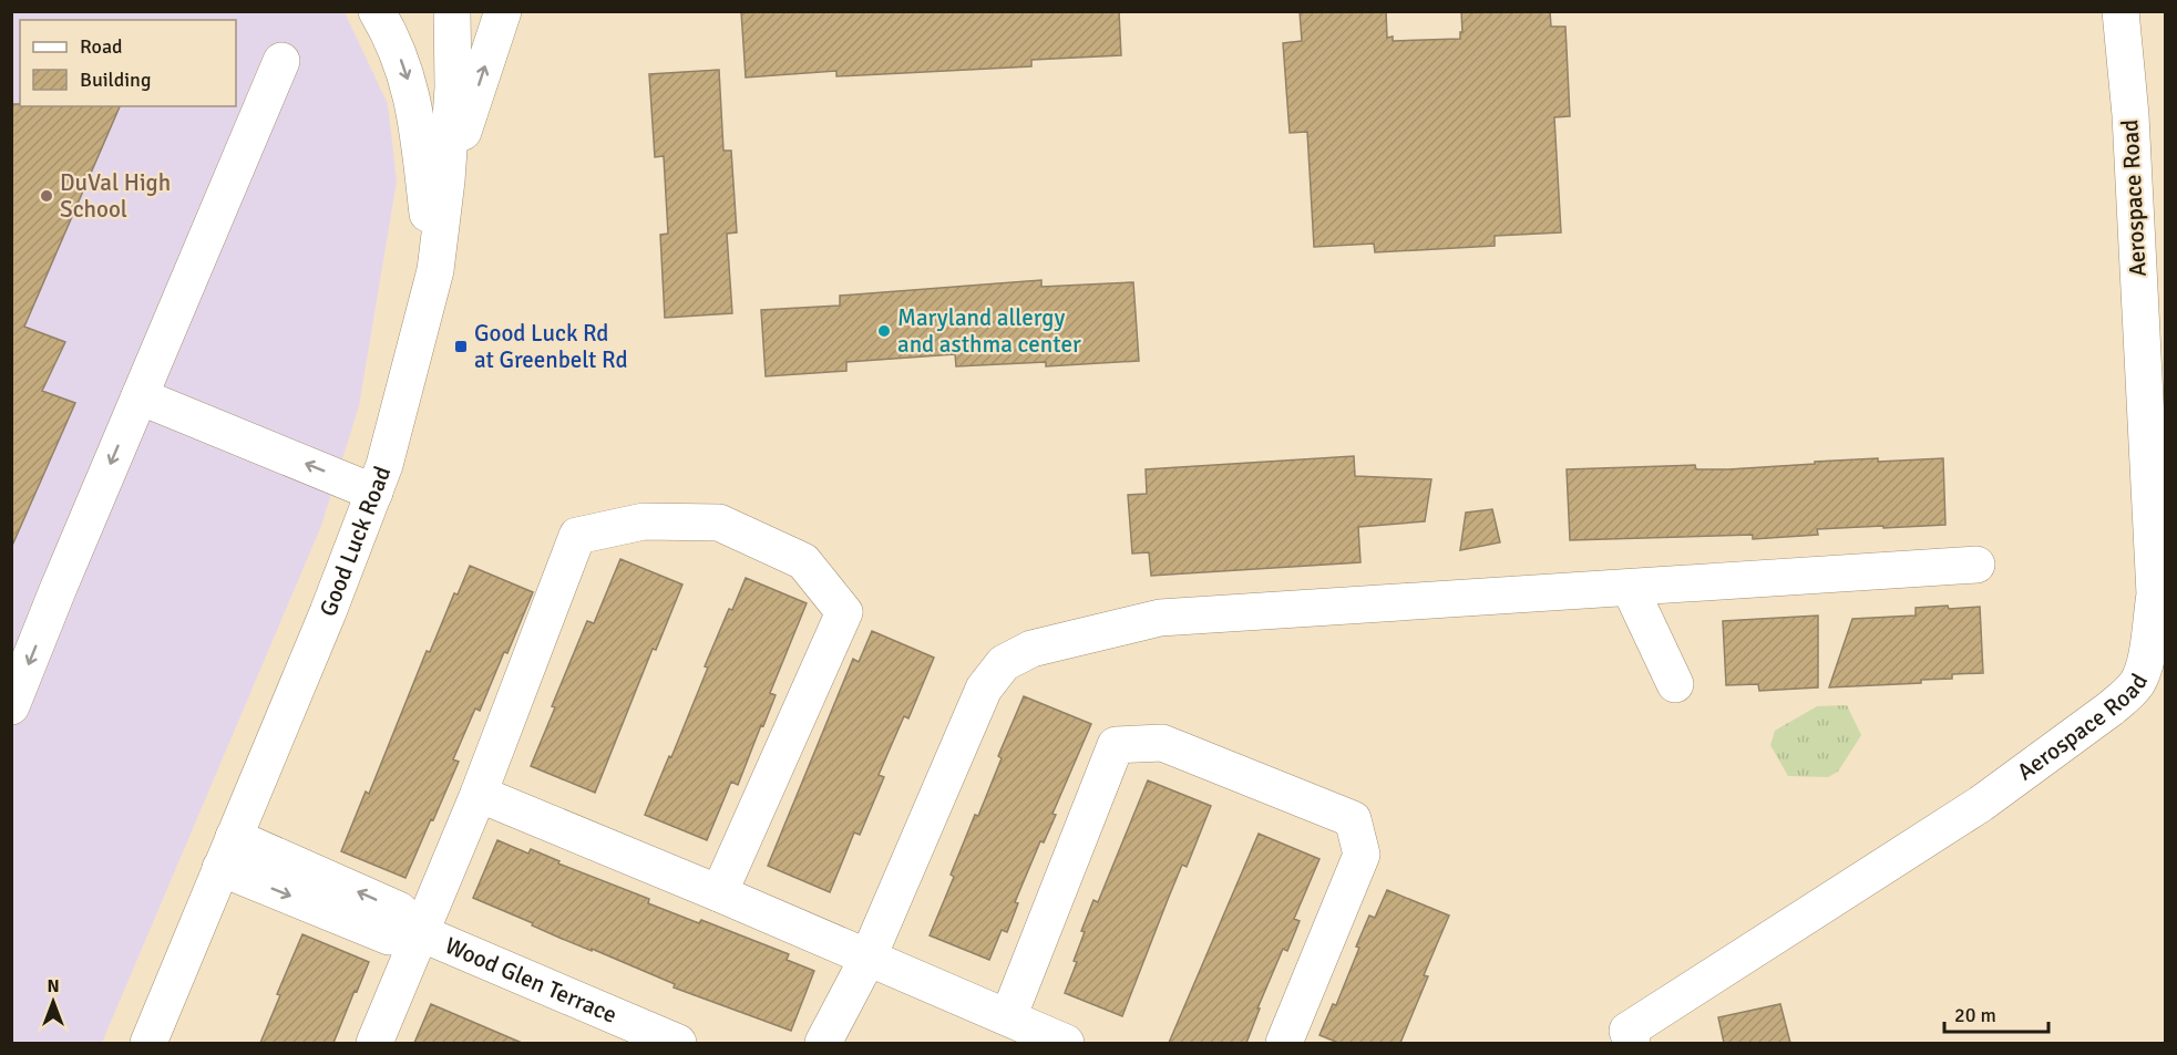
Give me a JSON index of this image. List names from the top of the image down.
{
  "streets": {
    "main road": ["Aerospace Road", "Good Luck Road", "Wood Glen Terrace"]
  },
  "crossings": [
    ["Good Luck Road", "Wood Glen Terrace"]
  ],
  "places": {
    "other": ["DuVal High School", "Maryland allergy and asthma center"],
    "transit": ["Good Luck Rd at Greenbelt Rd"]
  },
  "legend": ["Road", "Building"],
  "scale_bar": "20 m",
  "north": "top"
}
